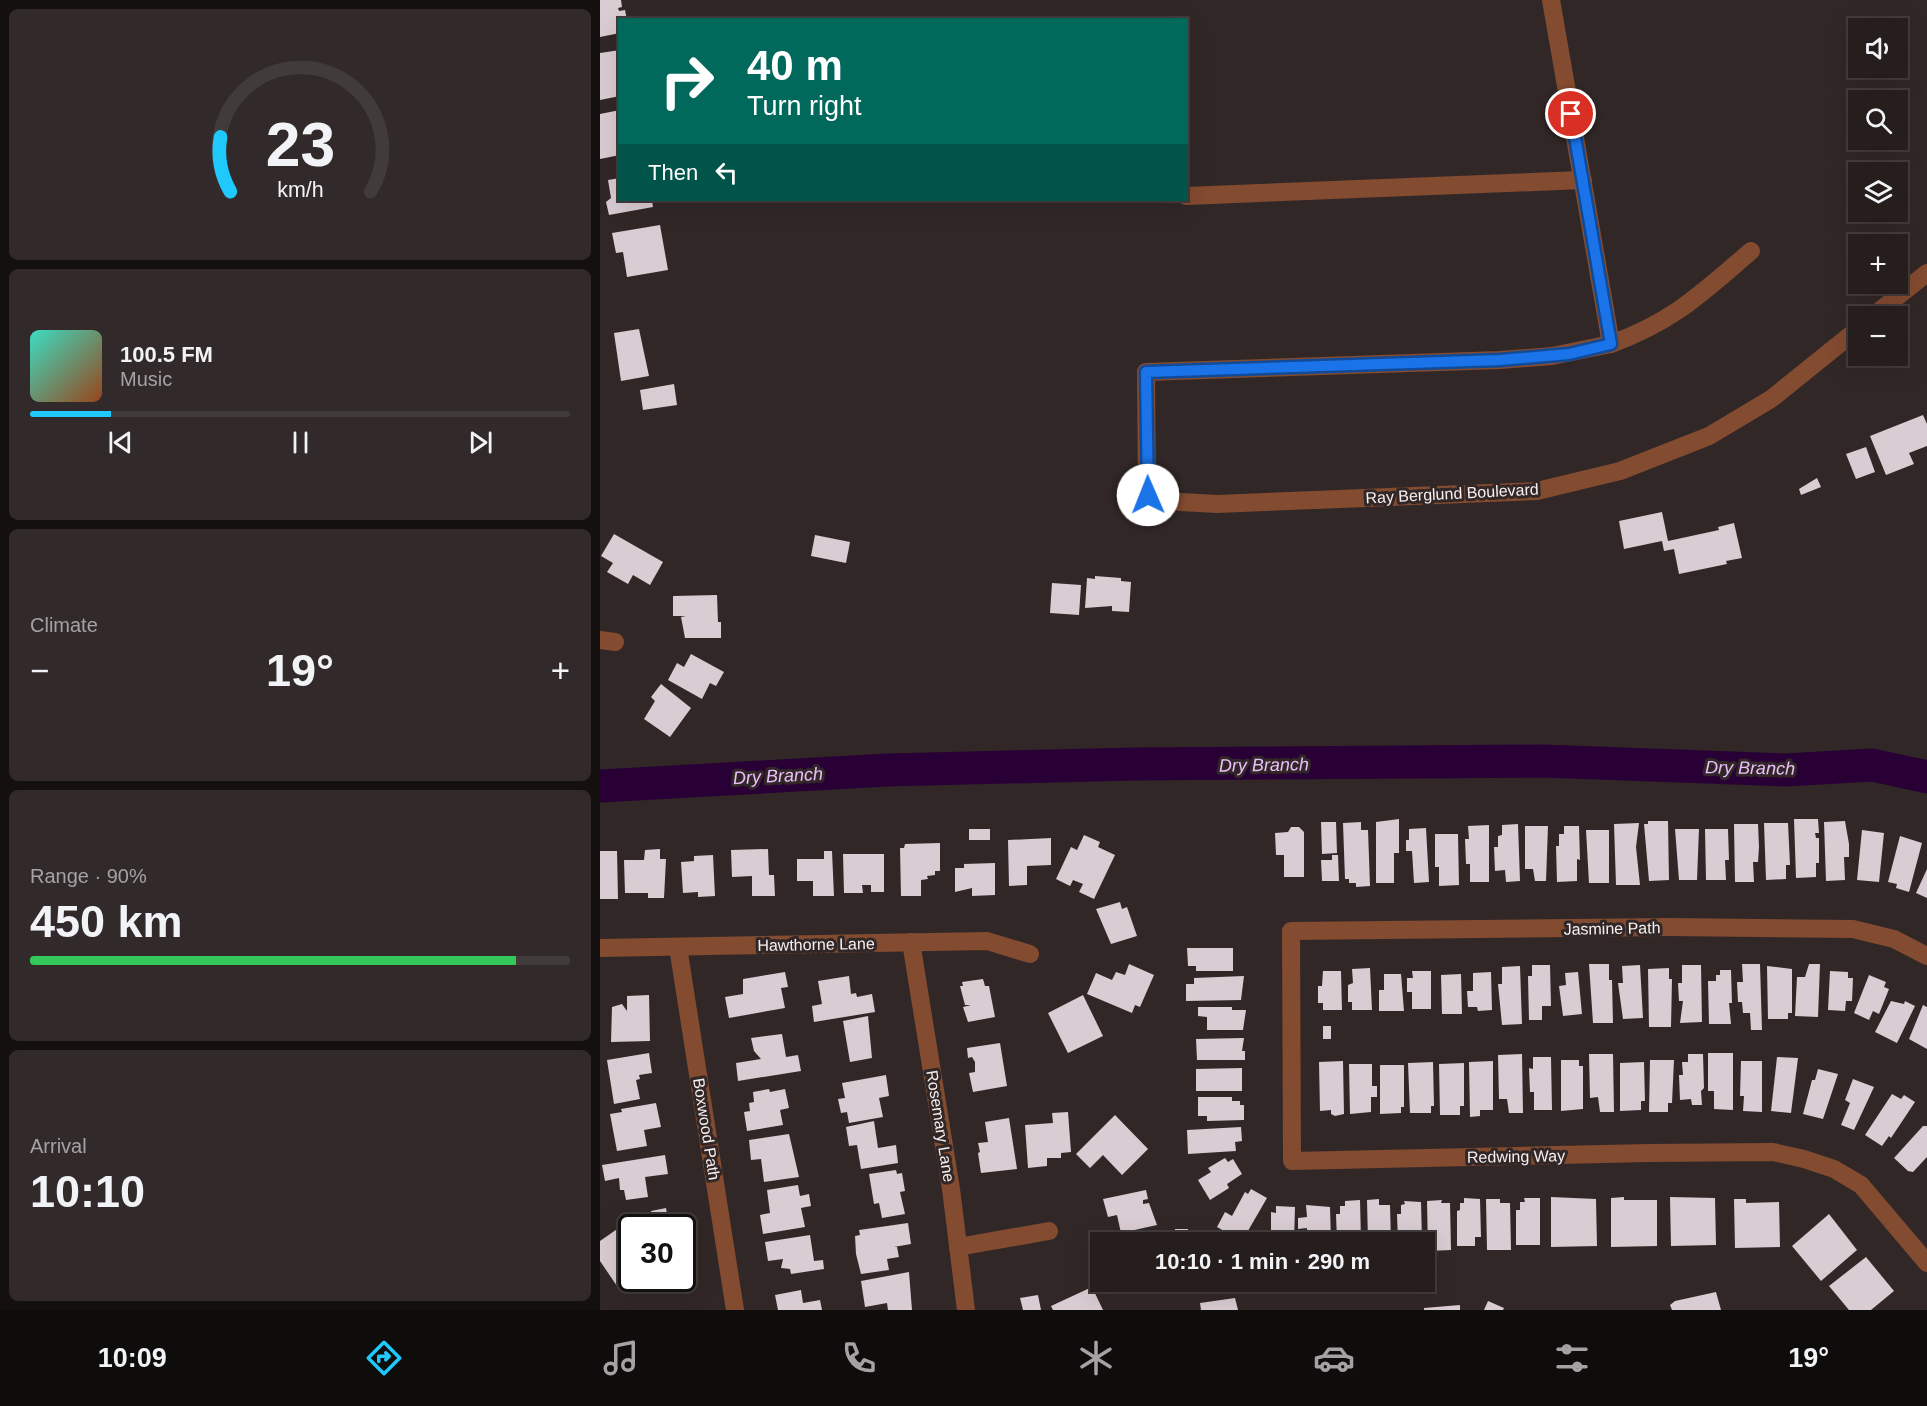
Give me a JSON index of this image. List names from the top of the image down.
{
  "streets": {
    "street": [
      "Ray Berglund Boulevard",
      "Jasmine Path",
      "Hawthorne Lane",
      "Rosemary Lane",
      "Boxwood Path",
      "Redwing Way"
    ]
  },
  "crossings": [
    ["Jasmine Path", "Redwing Way"],
    ["Hawthorne Lane", "Rosemary Lane"],
    ["Hawthorne Lane", "Boxwood Path"]
  ],
  "water": ["Dry Branch"],
  "page": {
    "map_buttons": ["+", "−"],
    "turn": ["40 m", "Turn right"],
    "then": "Then",
    "song": ["100.5 FM", "Music"],
    "tile": [
      "Climate",
      ["Range · 90%", "450 km"],
      ["Arrival", "10:10"]
    ],
    "heat": ["−", "19°", "+"],
    "limit": "30",
    "trip": "10:10 · 1 min · 290 m",
    "tabs": ["10:09", "19°"],
    "gauge": ["23", "km/h"]
  }
}
